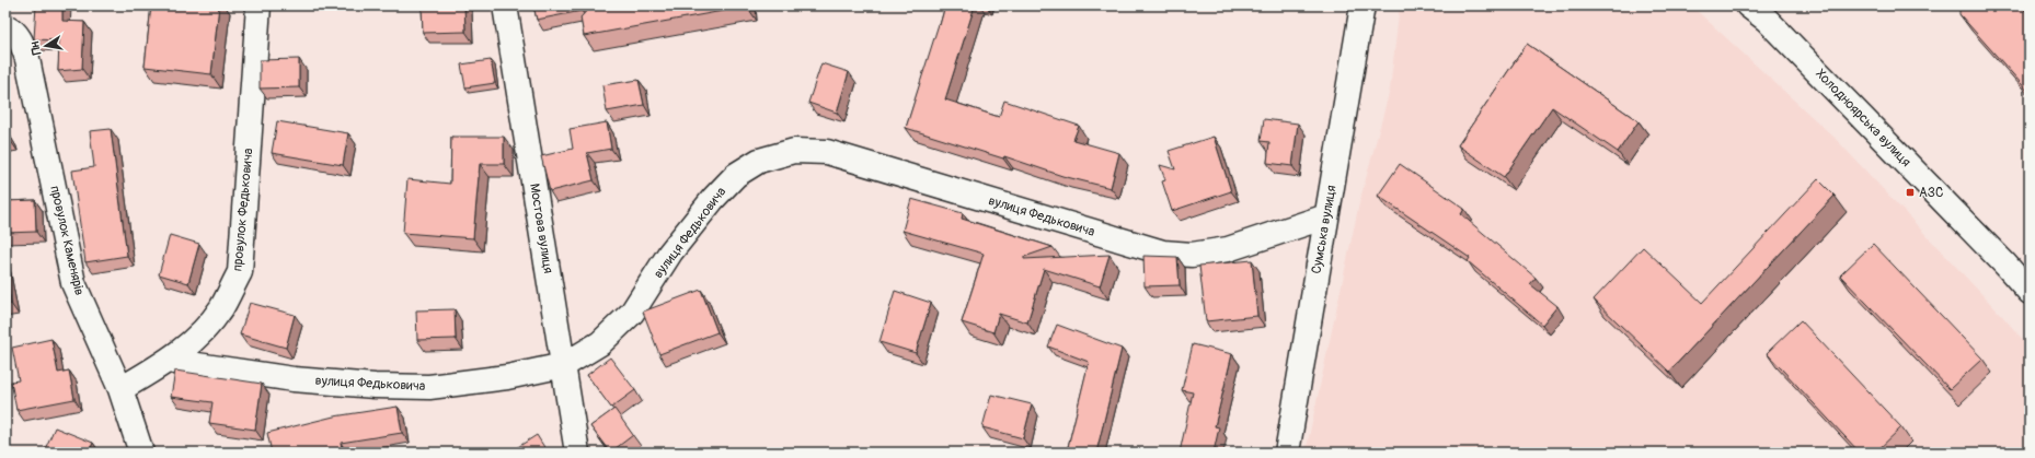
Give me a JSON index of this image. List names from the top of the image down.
{
  "streets": {
    "street": [
      "Холодноярська вулиця",
      "провулок Федьковича",
      "вулиця Федьковича",
      "Мостова вулиця",
      "Сумська вулиця",
      "провулок Каменярів"
    ]
  },
  "crossings": [
    ["провулок Федьковича", "вулиця Федьковича"],
    ["провулок Федьковича", "провулок Каменярів"],
    ["вулиця Федьковича", "Мостова вулиця"],
    ["вулиця Федьковича", "Сумська вулиця"]
  ],
  "places": {
    "transit": ["АЗС"]
  },
  "north": "left"
}
